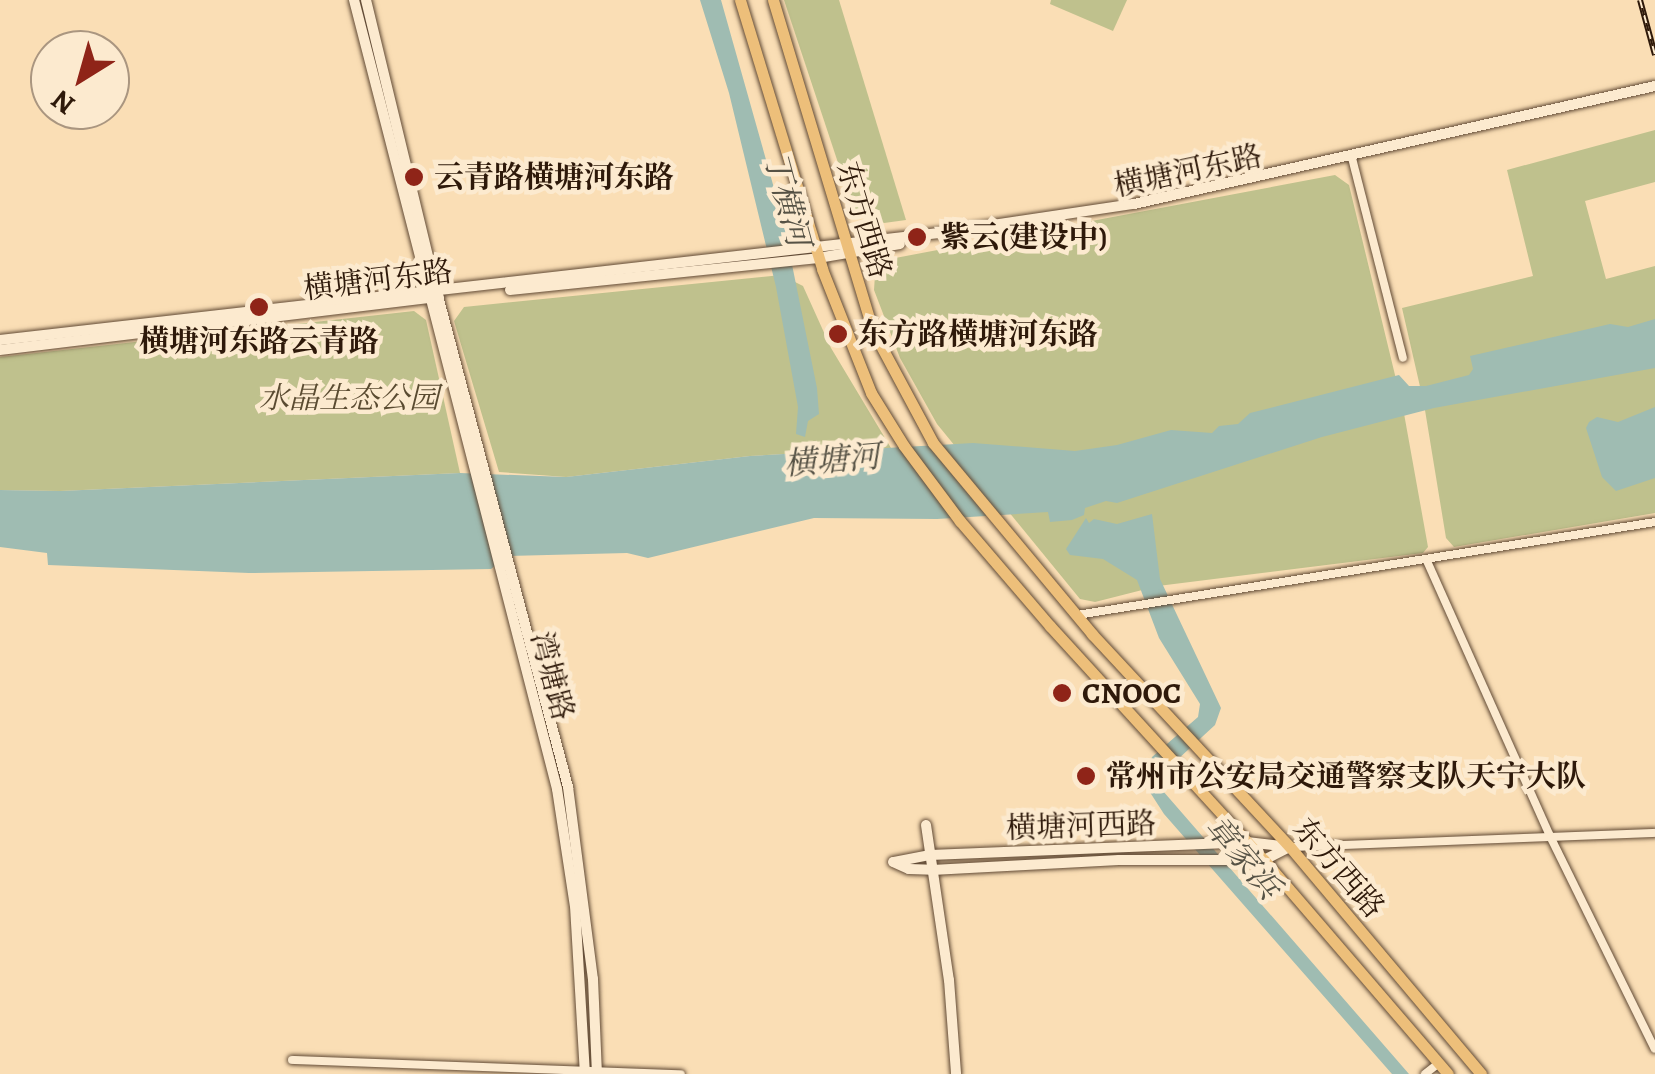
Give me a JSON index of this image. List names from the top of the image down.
{
  "streets": {
    "main road": ["东方西路"],
    "street": ["横塘河东路", "湾塘路", "横塘河西路"]
  },
  "crossings": [
    ["横塘河东路", "东方西路"],
    ["横塘河东路", "湾塘路"],
    ["东方西路", "横塘河西路"]
  ],
  "water": ["丁横河", "横塘河", "章家浜"],
  "parks": ["水晶生态公园"],
  "places": [
    "云青路横塘河东路",
    "紫云(建设中)",
    "横塘河东路云青路",
    "东方路横塘河东路",
    "CNOOC",
    "常州市公安局交通警察支队天宁大队"
  ],
  "north": "bottom left"
}
